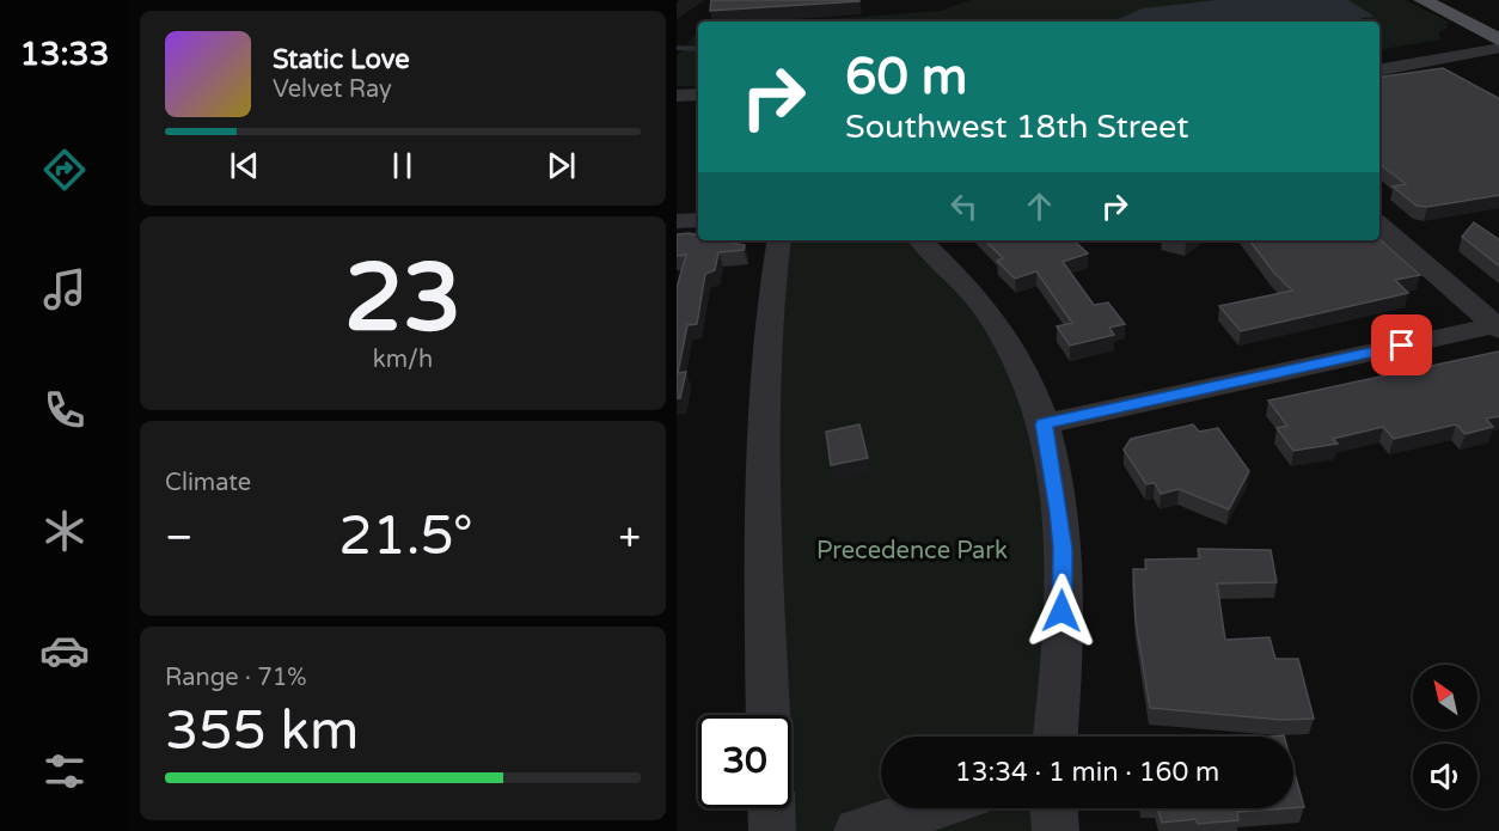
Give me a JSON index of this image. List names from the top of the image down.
{
  "parks": ["Precedence Park"],
  "north": "top left",
  "page": {
    "tabs": "13:33",
    "turn": ["60 m", "Southwest 18th Street"],
    "song": ["Static Love", "Velvet Ray"],
    "tile": [
      ["23", "km/h"],
      "Climate",
      ["Range · 71%", "355 km"]
    ],
    "heat": ["−", "21.5°", "+"],
    "limit": "30",
    "trip": "13:34 · 1 min · 160 m"
  }
}
